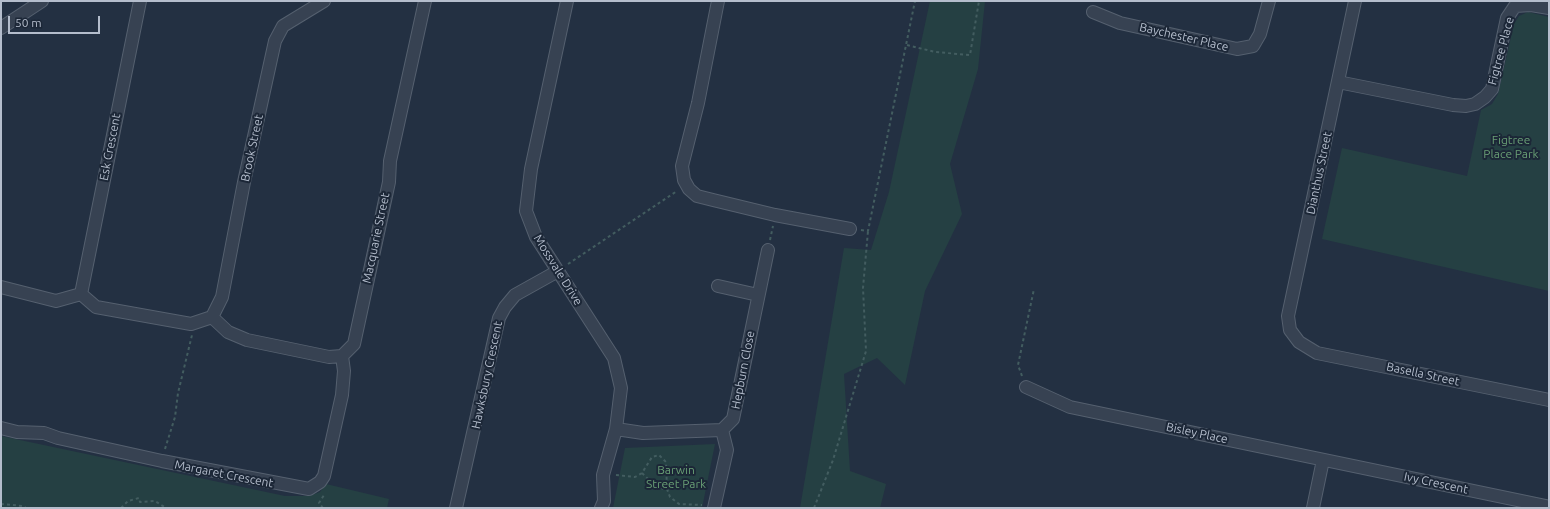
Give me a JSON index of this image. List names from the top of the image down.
{
  "streets": {
    "street": [
      "Baychester Place",
      "Figtree Place",
      "Esk Crescent",
      "Brook Street",
      "Dianthus Street",
      "Macquarie Street",
      "Mossvale Drive",
      "Hepburn Close",
      "Basella Street",
      "Hawksbury Crescent",
      "Bisley Place",
      "Margaret Crescent",
      "Ivy Crescent"
    ]
  },
  "crossings": [
    ["Figtree Place", "Dianthus Street"],
    ["Dianthus Street", "Basella Street"],
    ["Macquarie Street", "Margaret Crescent"],
    ["Mossvale Drive", "Hawksbury Crescent"],
    ["Bisley Place", "Ivy Crescent"]
  ],
  "parks": ["Figtree Place Park", "Barwin Street Park"],
  "scale_bar": "50 m"
}
